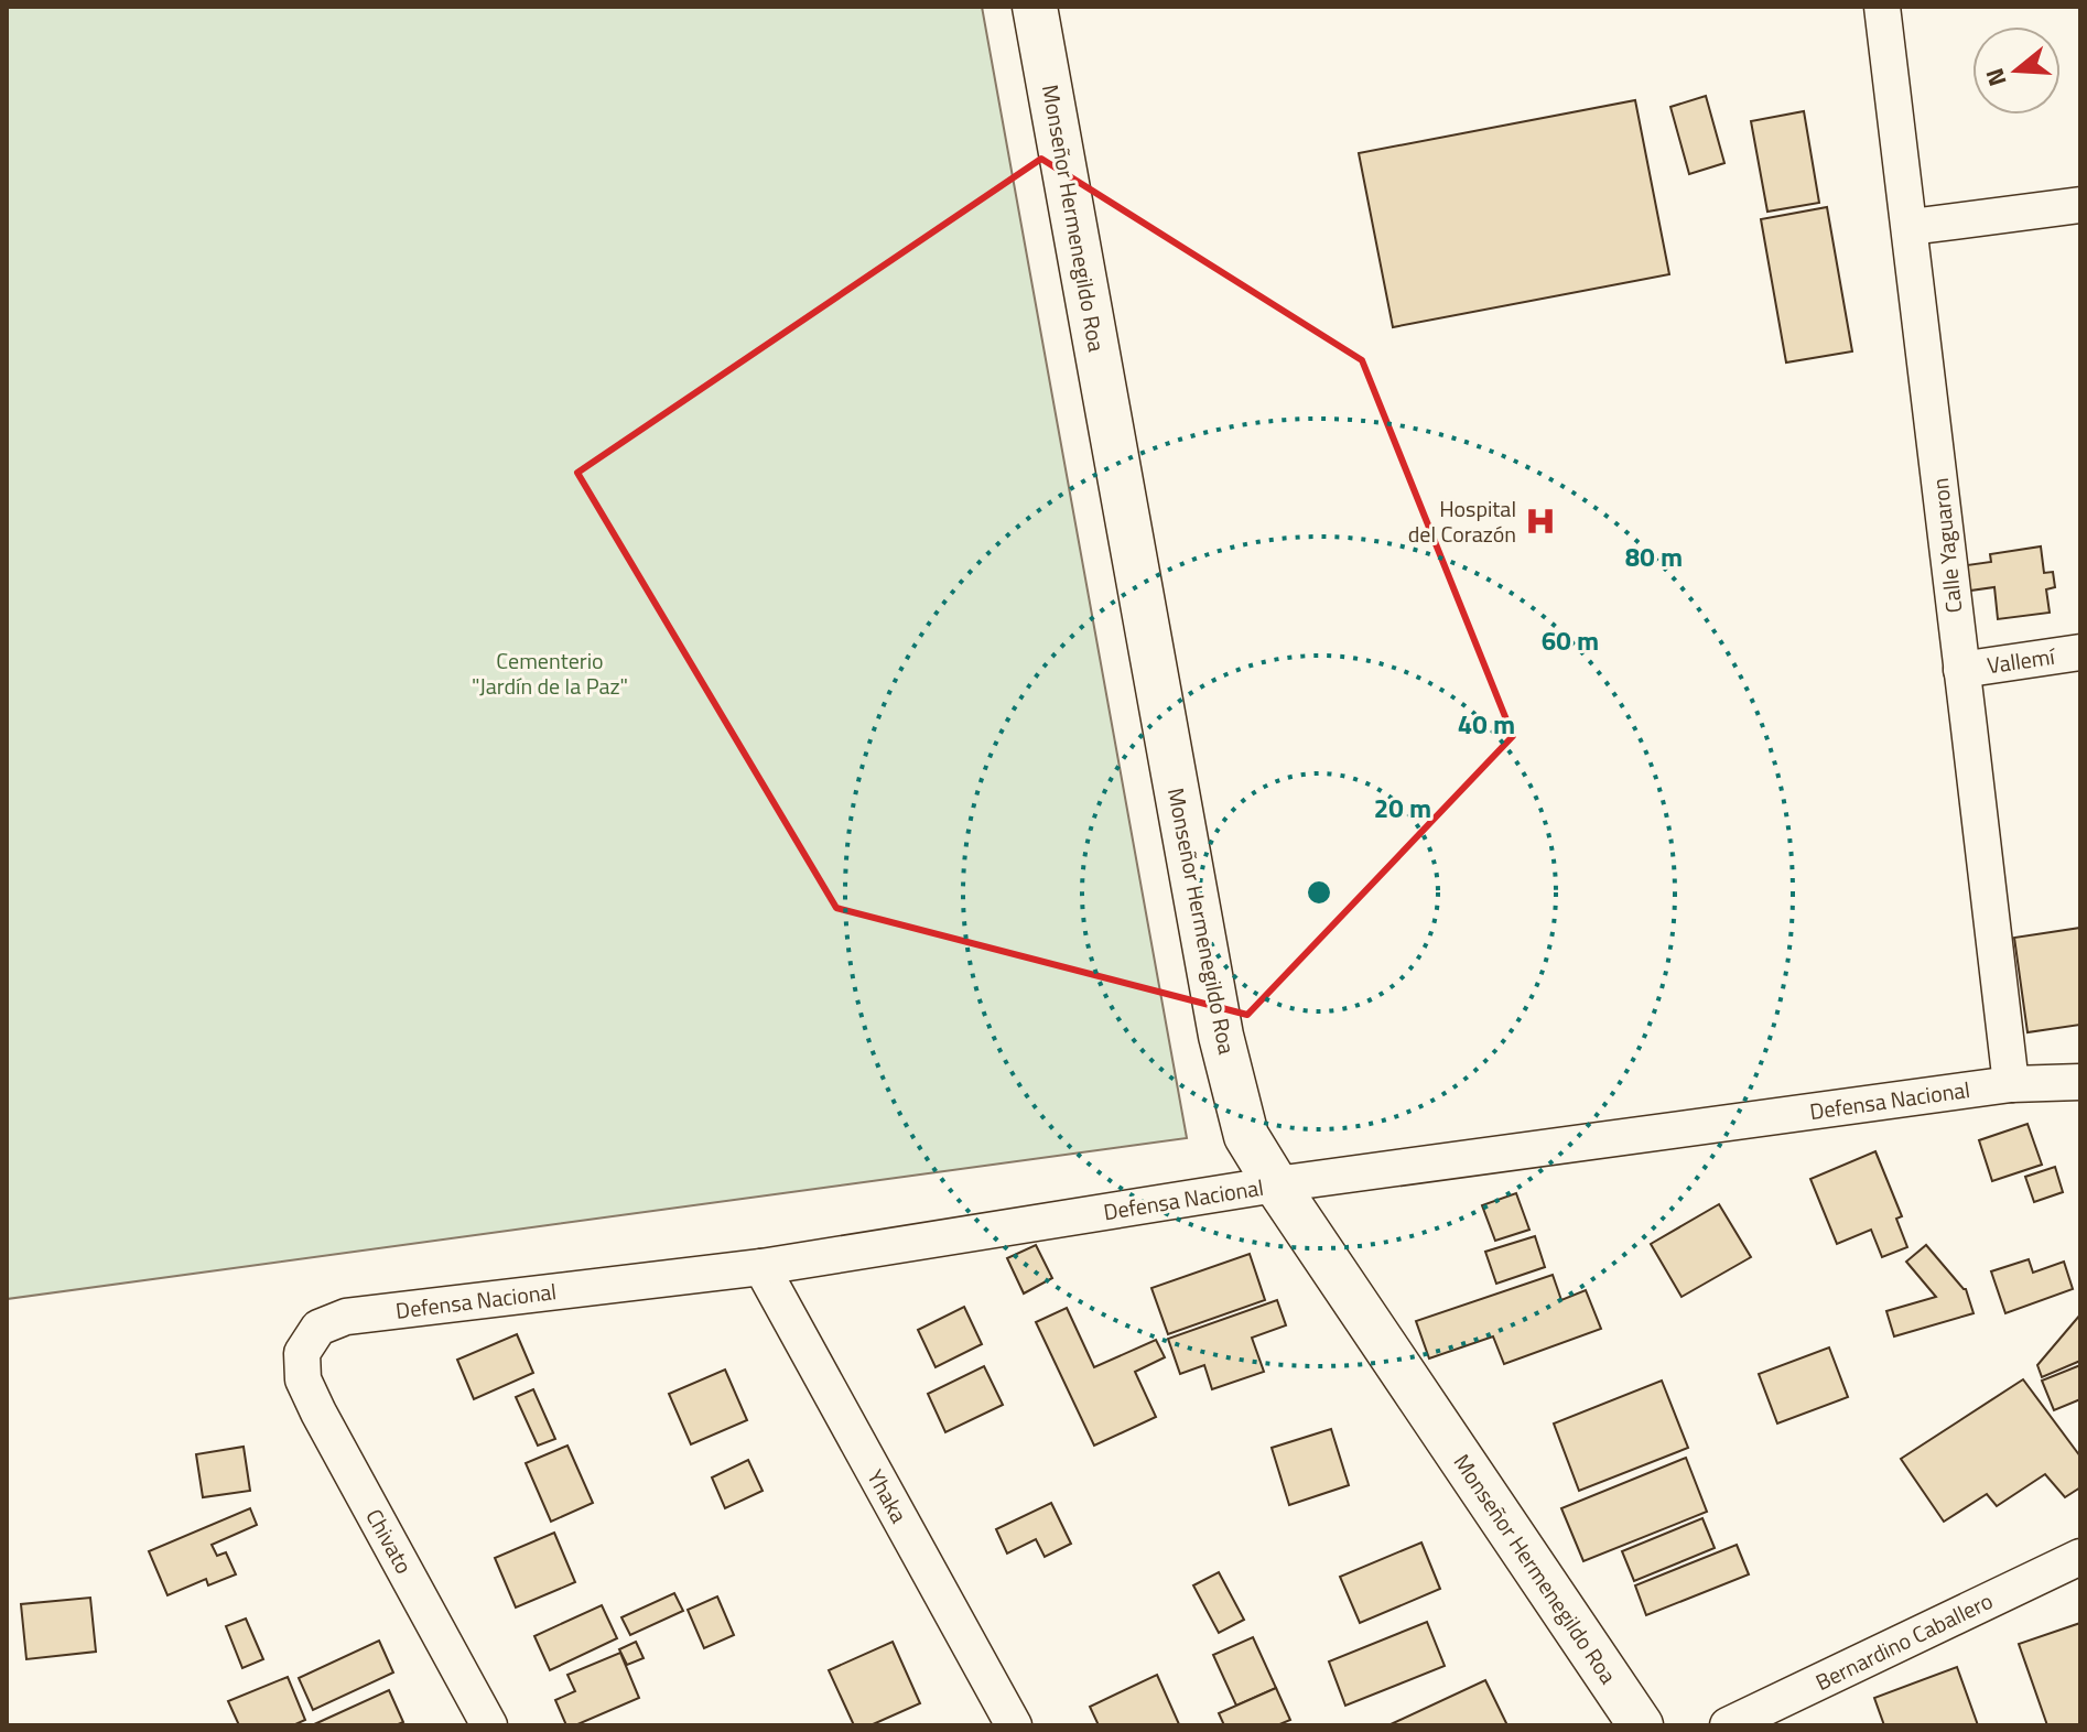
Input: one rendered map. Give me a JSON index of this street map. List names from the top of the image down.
{
  "streets": {
    "street": [
      "Monseñor Hermenegildo Roa",
      "Calle Yaguaron",
      "Vallemí",
      "Defensa Nacional",
      "Yhaka",
      "Chivato",
      "Bernardino Caballero"
    ]
  },
  "crossings": [
    ["Monseñor Hermenegildo Roa", "Defensa Nacional"],
    ["Calle Yaguaron", "Vallemí"],
    ["Calle Yaguaron", "Defensa Nacional"],
    ["Defensa Nacional", "Yhaka"],
    ["Defensa Nacional", "Chivato"]
  ],
  "parks": ["Cementerio \"Jardín de la Paz\""],
  "places": {
    "hospital": ["Hospital del Corazón"]
  },
  "north": "left",
  "rings": [
    "80 m",
    "60 m",
    "40 m",
    "20 m"
  ]
}
